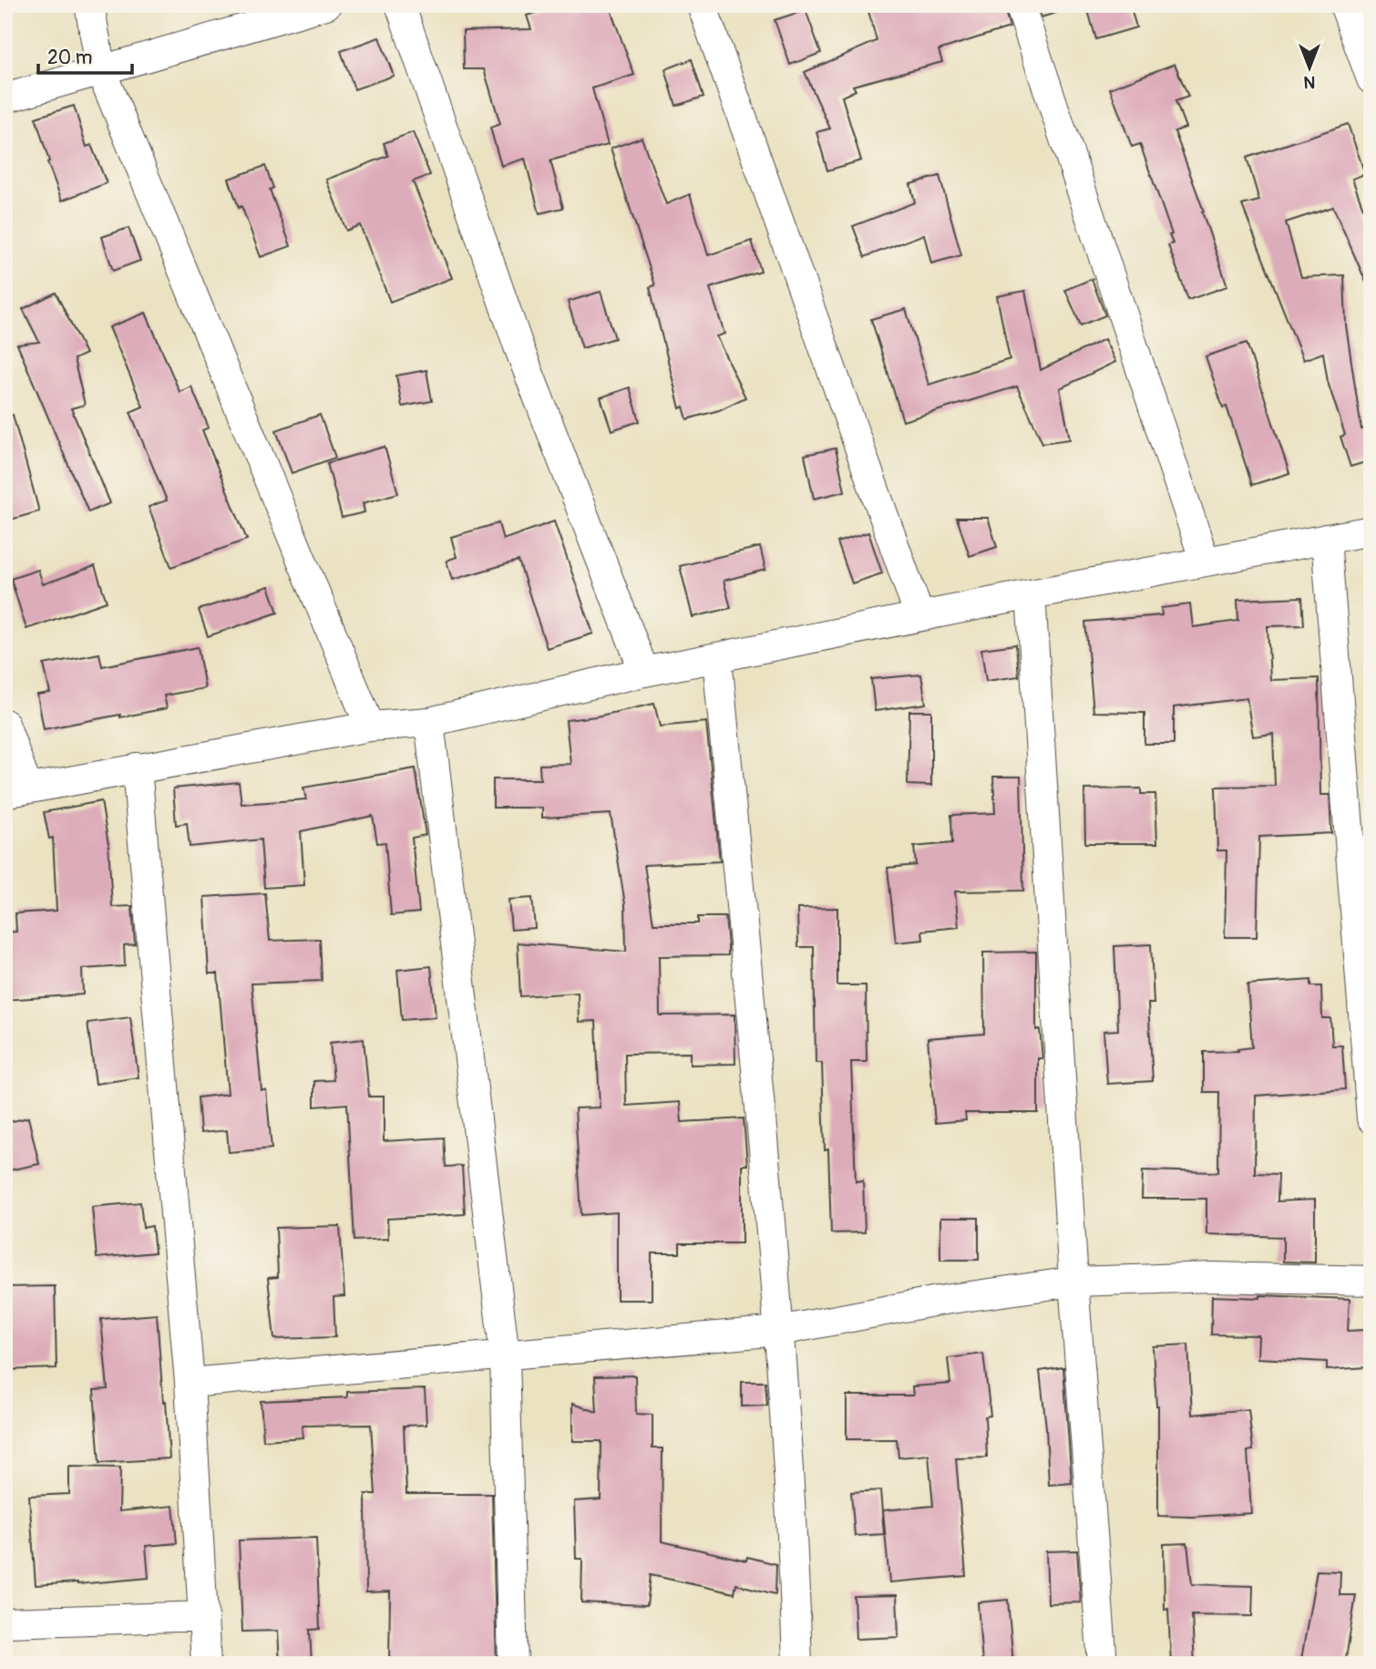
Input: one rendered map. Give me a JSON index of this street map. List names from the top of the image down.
{
  "scale_bar": "20 m",
  "north": "bottom"
}
